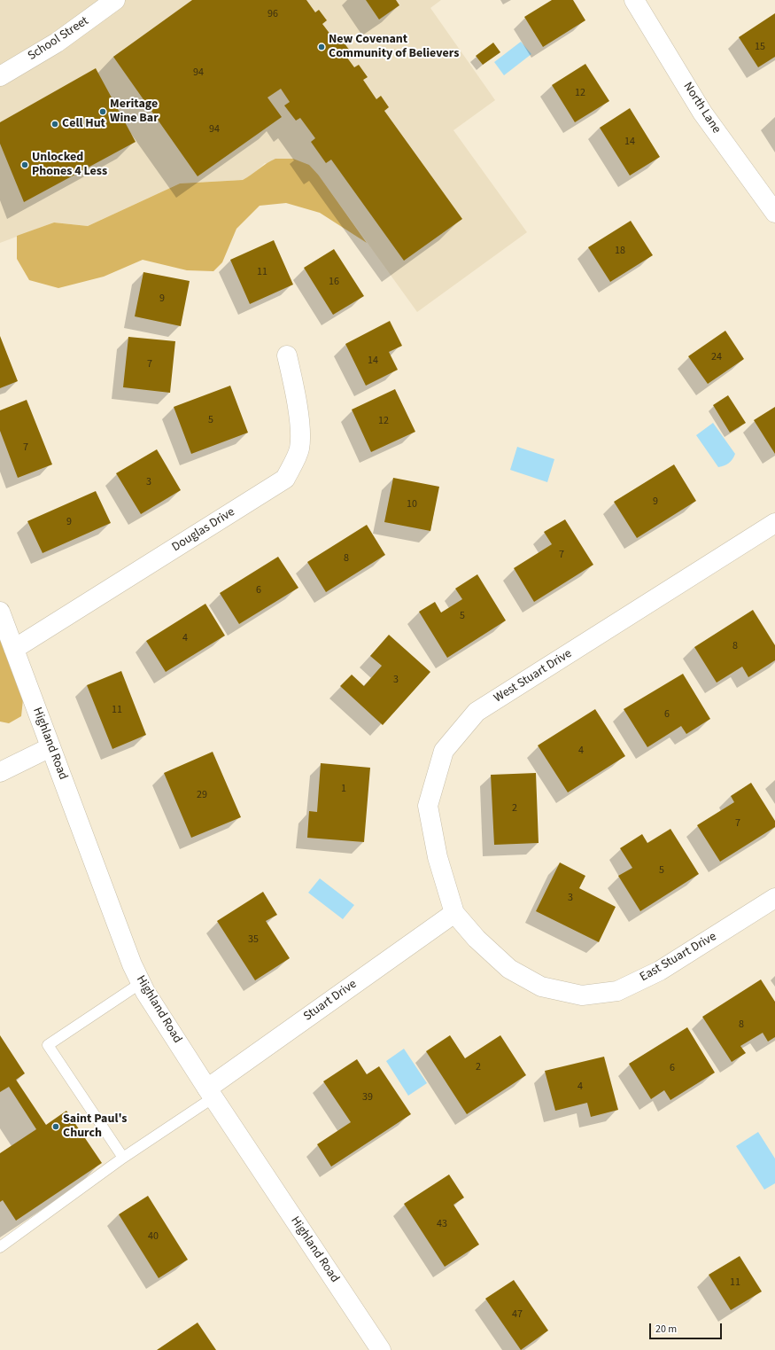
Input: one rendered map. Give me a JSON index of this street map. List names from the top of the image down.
{
  "streets": {
    "street": [
      "School Street",
      "North Lane",
      "Douglas Drive",
      "West Stuart Drive",
      "Highland Road",
      "East Stuart Drive",
      "Stuart Drive"
    ]
  },
  "crossings": [
    ["Douglas Drive", "Highland Road"],
    ["West Stuart Drive", "East Stuart Drive"],
    ["West Stuart Drive", "Stuart Drive"],
    ["Highland Road", "Stuart Drive"],
    ["East Stuart Drive", "Stuart Drive"]
  ],
  "places": [
    "New Covenant Community of Believers",
    "Meritage Wine Bar",
    "Cell Hut",
    "Unlocked Phones 4 Less",
    "Saint Paul's Church"
  ],
  "house_numbers": [
    "96",
    "15",
    "94",
    "12",
    "94",
    "14",
    "18",
    "11",
    "16",
    "9",
    "24",
    "14",
    "7",
    "5",
    "12",
    "7",
    "3",
    "9",
    "10",
    "9",
    "7",
    "8",
    "6",
    "5",
    "4",
    "8",
    "3",
    "11",
    "6",
    "4",
    "1",
    "29",
    "2",
    "7",
    "5",
    "3",
    "35",
    "8",
    "2",
    "6",
    "4",
    "39",
    "43",
    "40",
    "11",
    "47"
  ],
  "scale_bar": "20 m"
}
